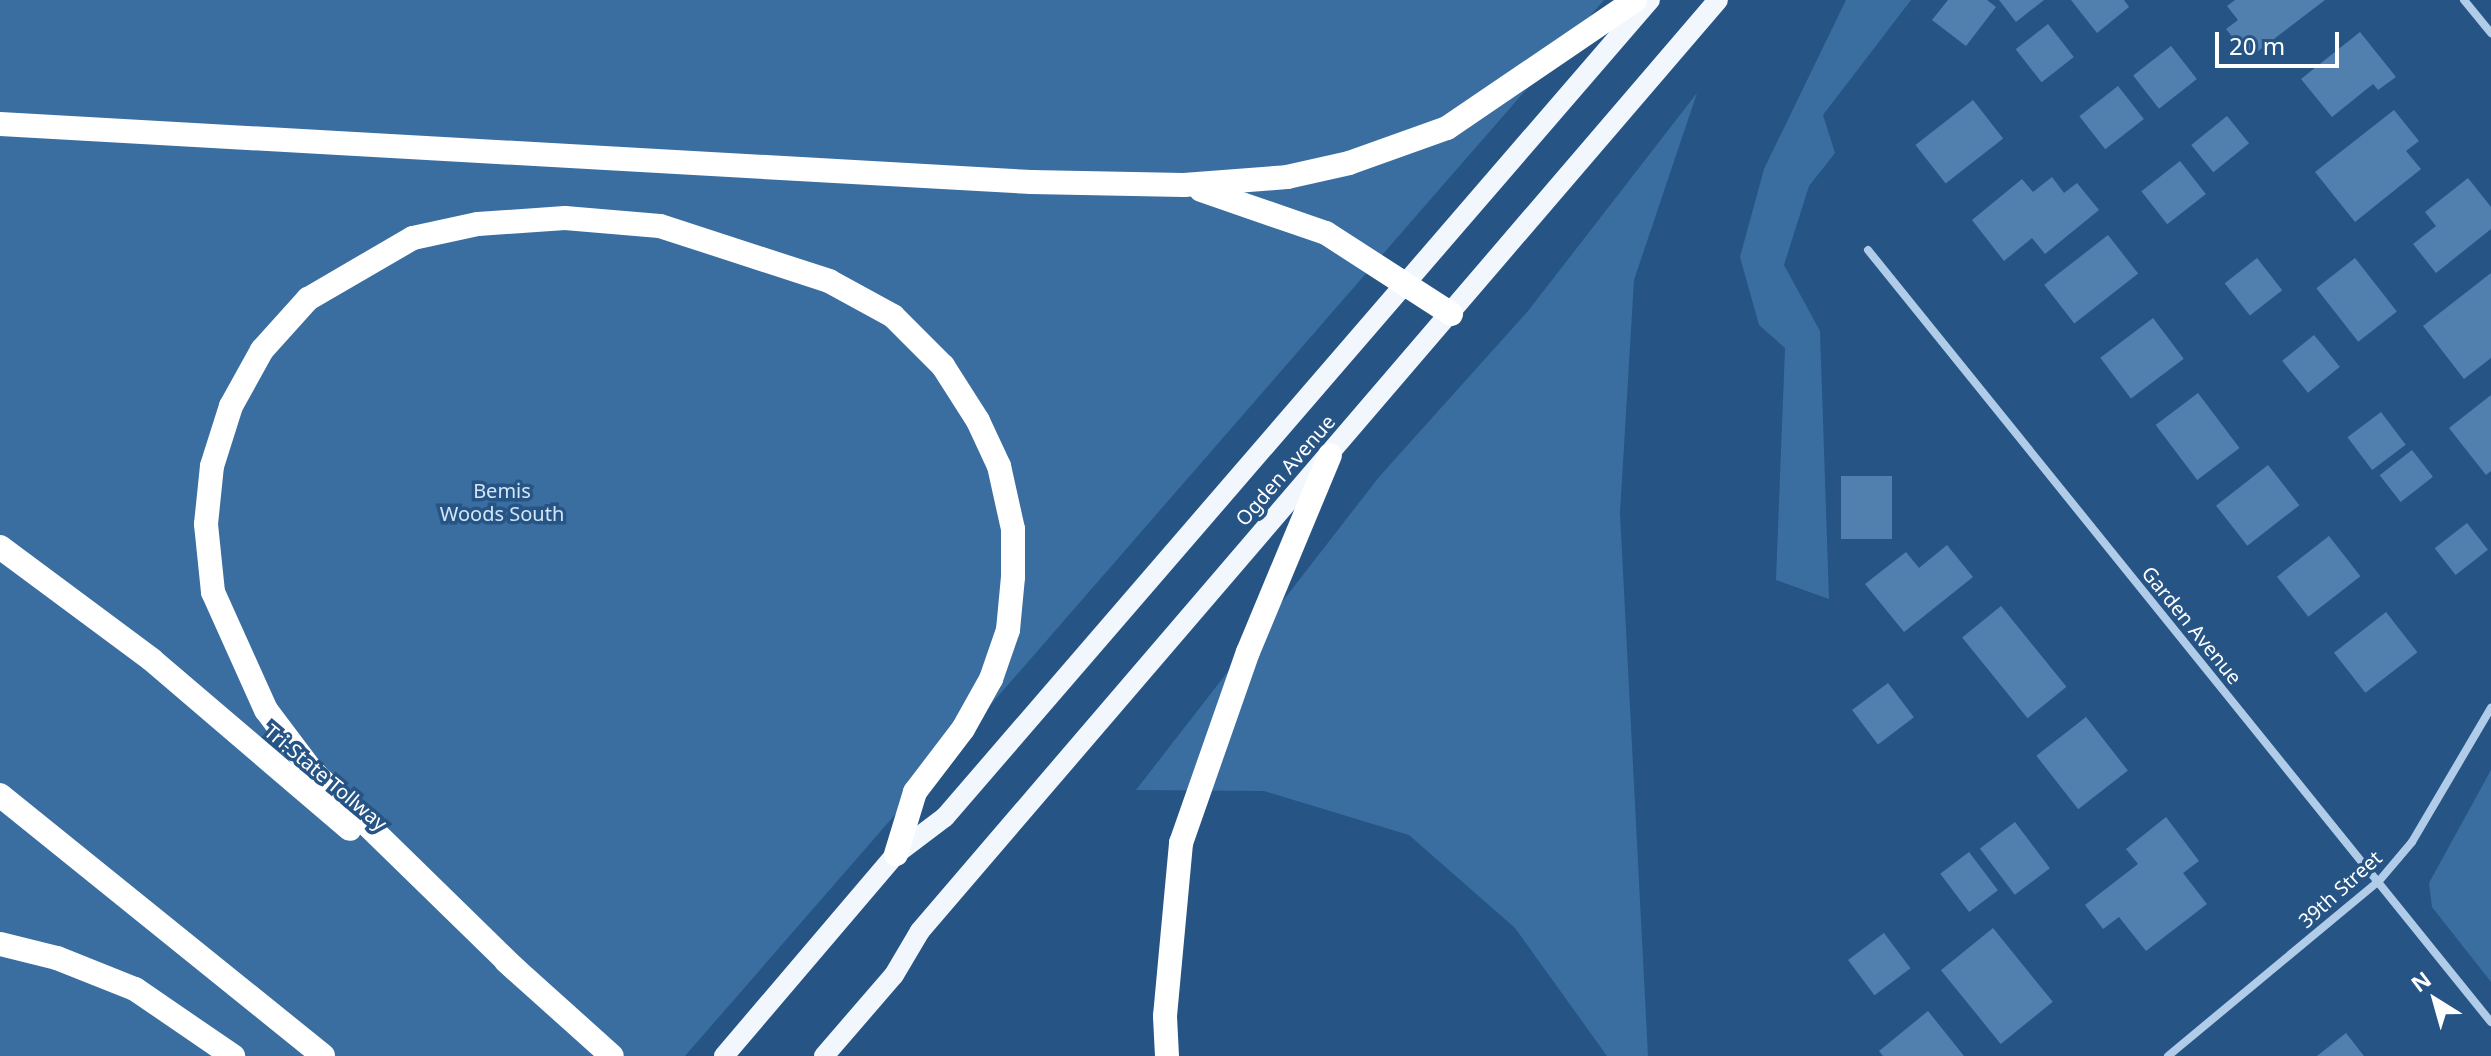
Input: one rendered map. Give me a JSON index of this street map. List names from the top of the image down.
{
  "streets": {
    "highway": ["Tri-State Tollway"],
    "main road": ["Ogden Avenue"],
    "street": ["Garden Avenue", "39th Street"]
  },
  "crossings": [
    ["Garden Avenue", "39th Street"]
  ],
  "parks": ["Bemis Woods South"],
  "scale_bar": "20 m",
  "north": "top left"
}
